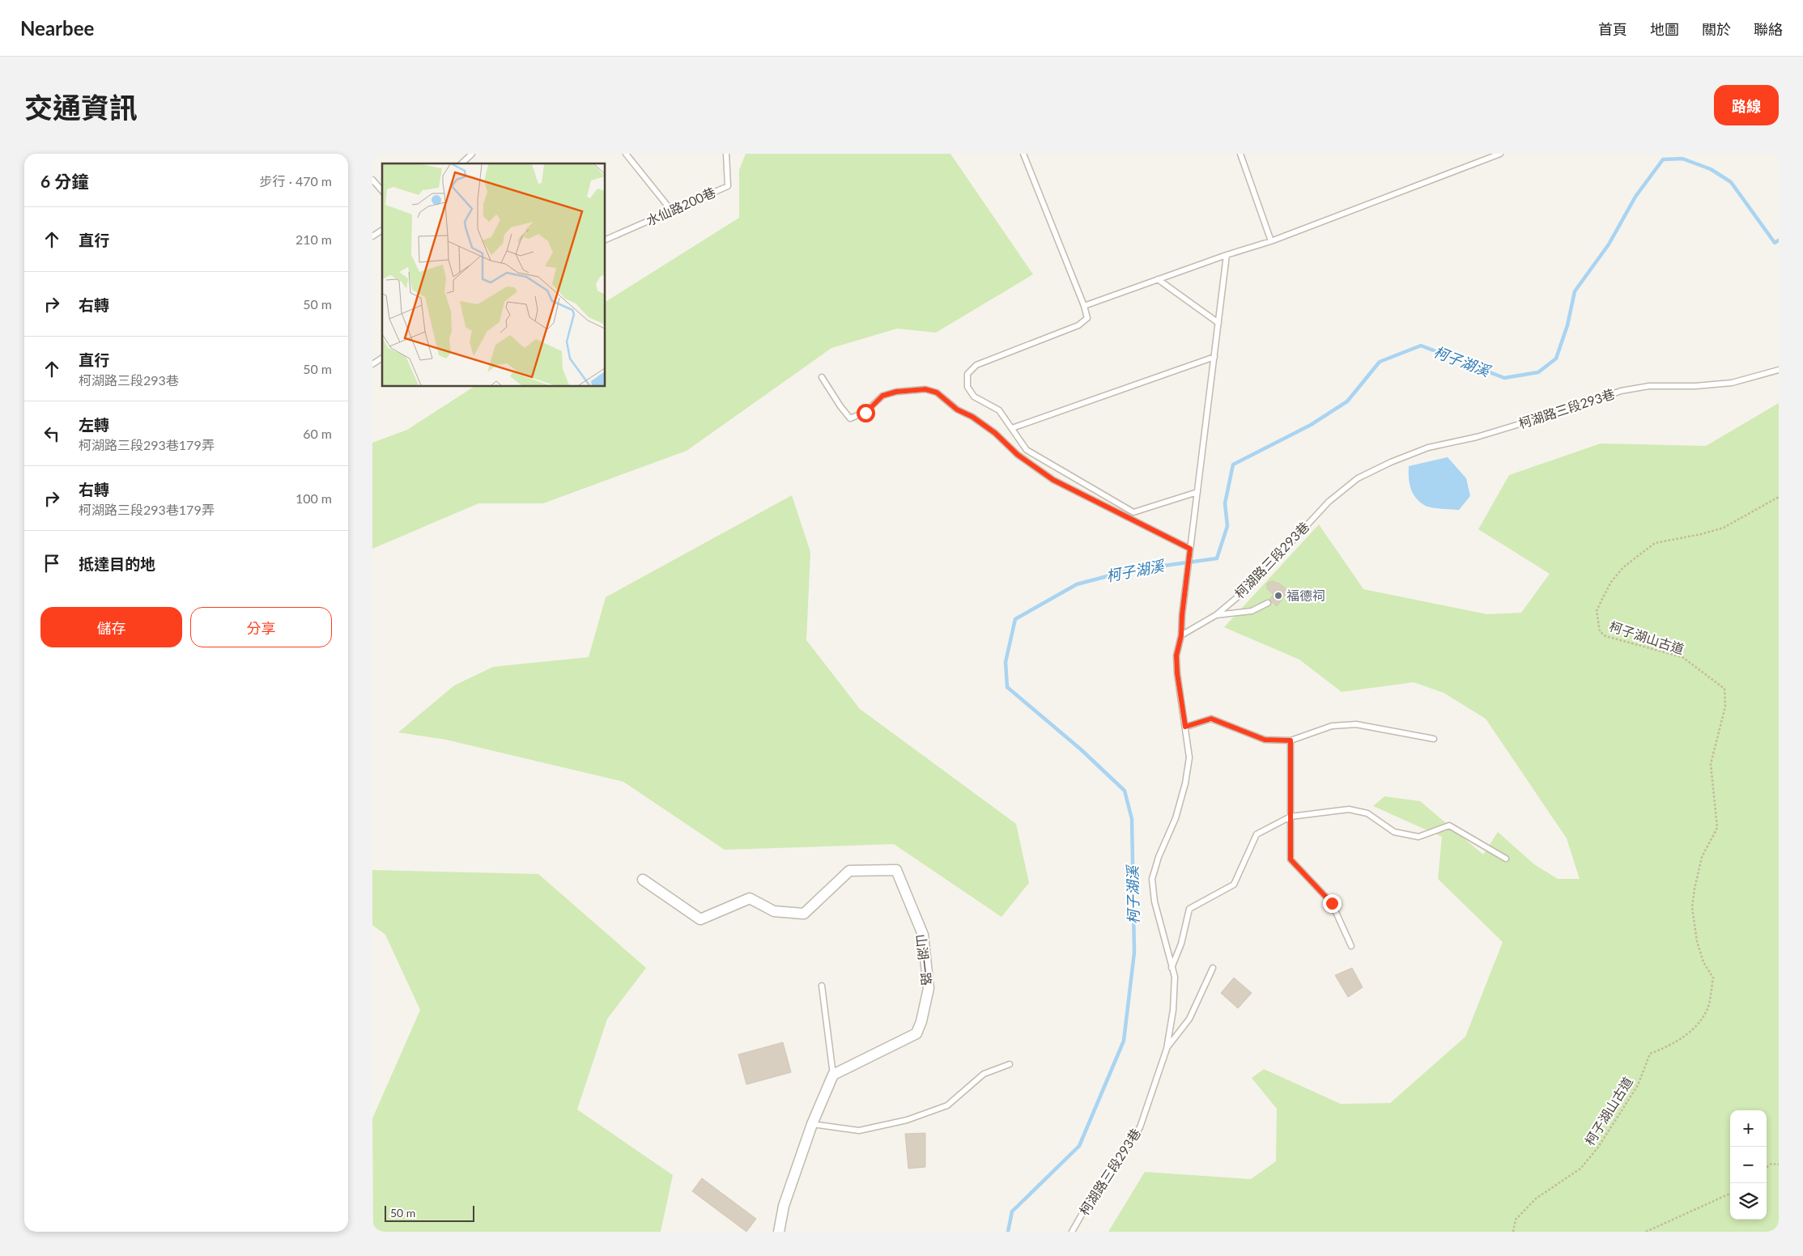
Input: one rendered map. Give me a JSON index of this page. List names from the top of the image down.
{
  "streets": {
    "street": ["山湖一路"],
    "lane": ["水仙路200巷", "柯湖路三段293巷"],
    "path": ["柯子湖山古道"]
  },
  "water": ["柯子湖溪"],
  "places": ["福德祠"],
  "scale_bar": "50 m",
  "page": {
    "header": "Nearbee",
    "nav": [
      "首頁",
      "地圖",
      "關於",
      "聯絡"
    ],
    "title": "交通資訊",
    "buttons": [
      "路線",
      ["儲存", "分享"]
    ],
    "heading": ["6 分鐘", "步行 · 470 m"],
    "list": [
      ["直行", "210 m"],
      ["右轉", "50 m"],
      ["直行", "柯湖路三段293巷", "50 m"],
      ["左轉", "柯湖路三段293巷179弄", "60 m"],
      ["右轉", "柯湖路三段293巷179弄", "100 m"],
      "抵達目的地"
    ],
    "map_buttons": ["+", "−"],
    "scale": "50 m"
  }
}
